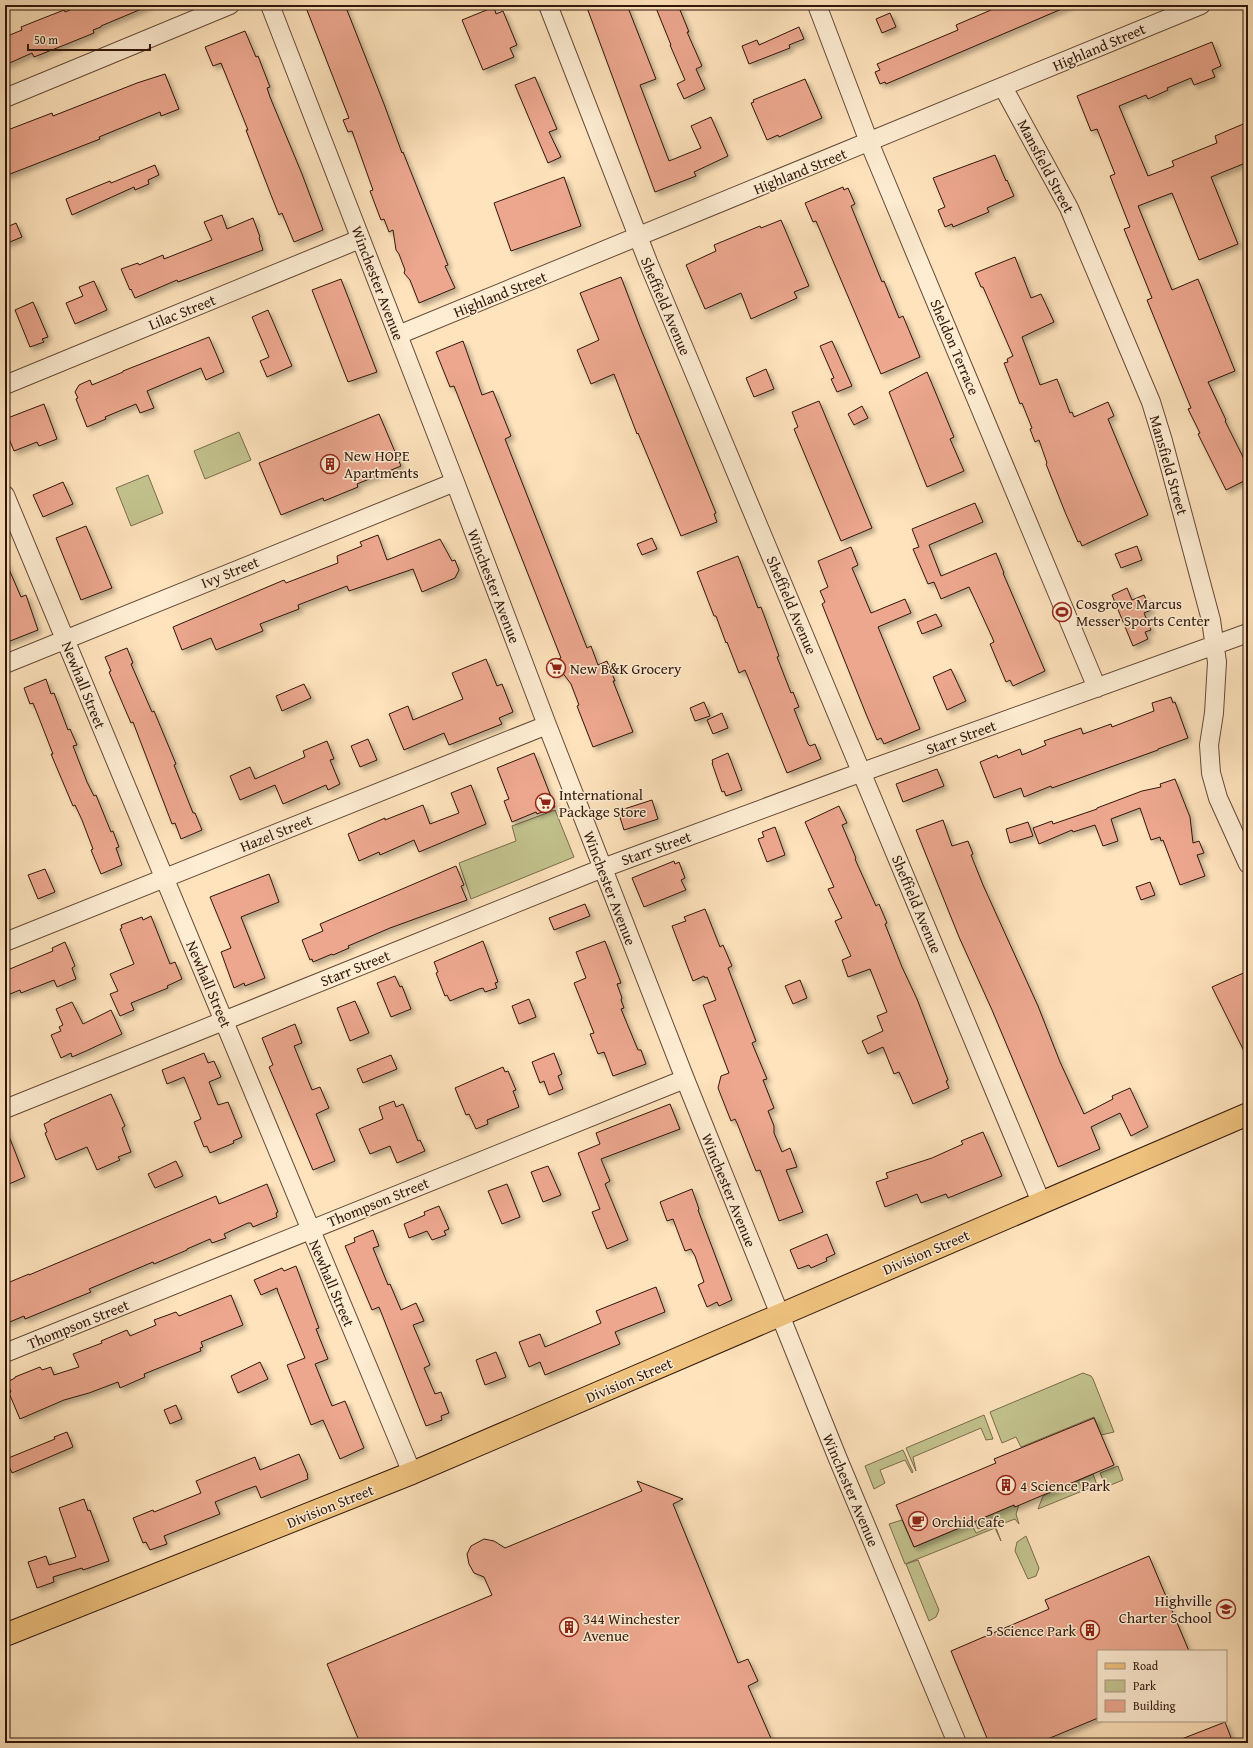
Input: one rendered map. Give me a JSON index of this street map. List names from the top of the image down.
{
  "streets": {
    "main road": ["Division Street"],
    "street": [
      "Highland Street",
      "Mansfield Street",
      "Winchester Avenue",
      "Sheffield Avenue",
      "Lilac Street",
      "Sheldon Terrace",
      "Ivy Street",
      "Newhall Street",
      "Starr Street",
      "Hazel Street",
      "Thompson Street"
    ]
  },
  "crossings": [
    ["Highland Street", "Mansfield Street"],
    ["Highland Street", "Winchester Avenue"],
    ["Highland Street", "Sheffield Avenue"],
    ["Highland Street", "Sheldon Terrace"],
    ["Mansfield Street", "Starr Street"],
    ["Winchester Avenue", "Lilac Street"],
    ["Winchester Avenue", "Ivy Street"],
    ["Winchester Avenue", "Starr Street"],
    ["Winchester Avenue", "Hazel Street"],
    ["Winchester Avenue", "Thompson Street"],
    ["Winchester Avenue", "Division Street"],
    ["Sheffield Avenue", "Starr Street"],
    ["Sheffield Avenue", "Division Street"],
    ["Sheldon Terrace", "Starr Street"],
    ["Ivy Street", "Newhall Street"],
    ["Newhall Street", "Starr Street"],
    ["Newhall Street", "Hazel Street"],
    ["Newhall Street", "Thompson Street"],
    ["Newhall Street", "Division Street"]
  ],
  "places": {
    "building": [
      "New HOPE Apartments",
      "4 Science Park",
      "344 Winchester Avenue",
      "5 Science Park"
    ],
    "sports": ["Cosgrove Marcus Messer Sports Center"],
    "supermarket": ["New B&K Grocery", "International Package Store"],
    "cafe": ["Orchid Cafe"],
    "school or university": ["Highville Charter School"]
  },
  "legend": ["Road", "Park", "Building"],
  "scale_bar": "50 m"
}
